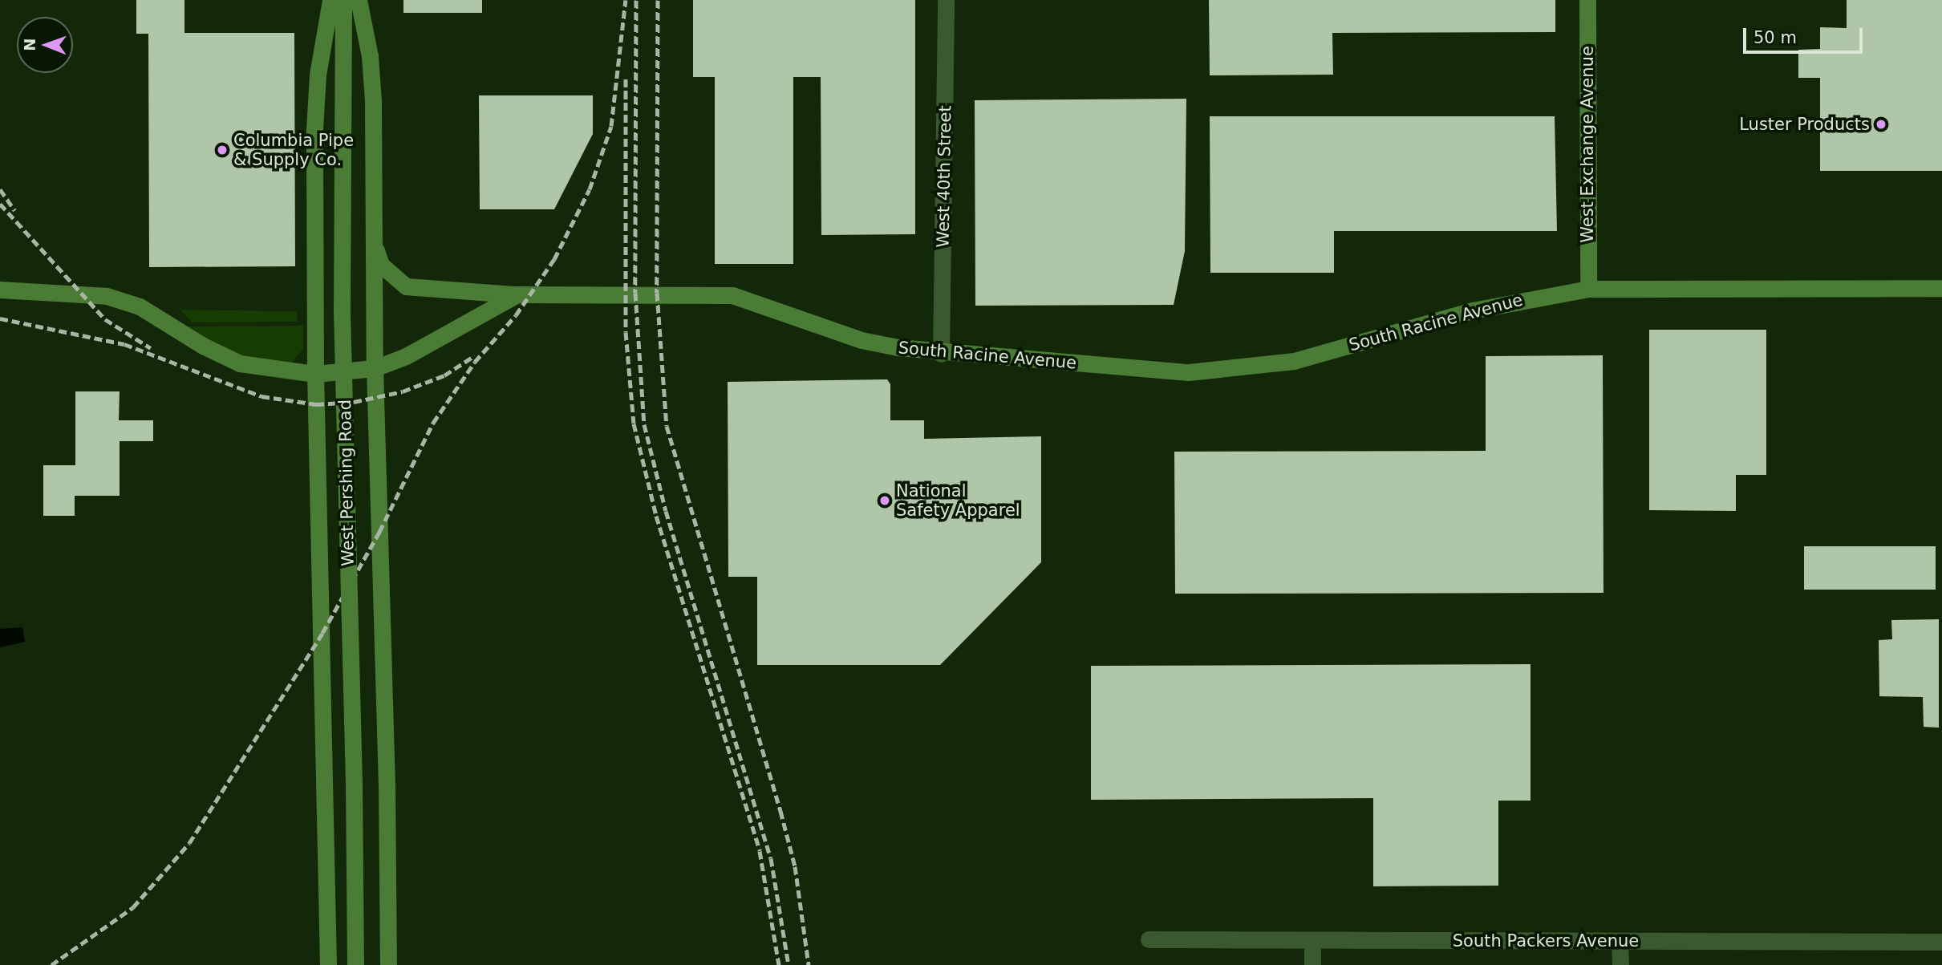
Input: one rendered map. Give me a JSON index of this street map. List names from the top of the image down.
{
  "streets": {
    "main road": ["West Exchange Avenue", "South Racine Avenue", "West Pershing Road"],
    "street": ["West 40th Street", "South Packers Avenue"]
  },
  "crossings": [
    ["West Exchange Avenue", "South Racine Avenue"],
    ["West 40th Street", "South Racine Avenue"]
  ],
  "places": ["Luster Products", "Columbia Pipe & Supply Co.", "National Safety Apparel"],
  "scale_bar": "50 m",
  "north": "left"
}
